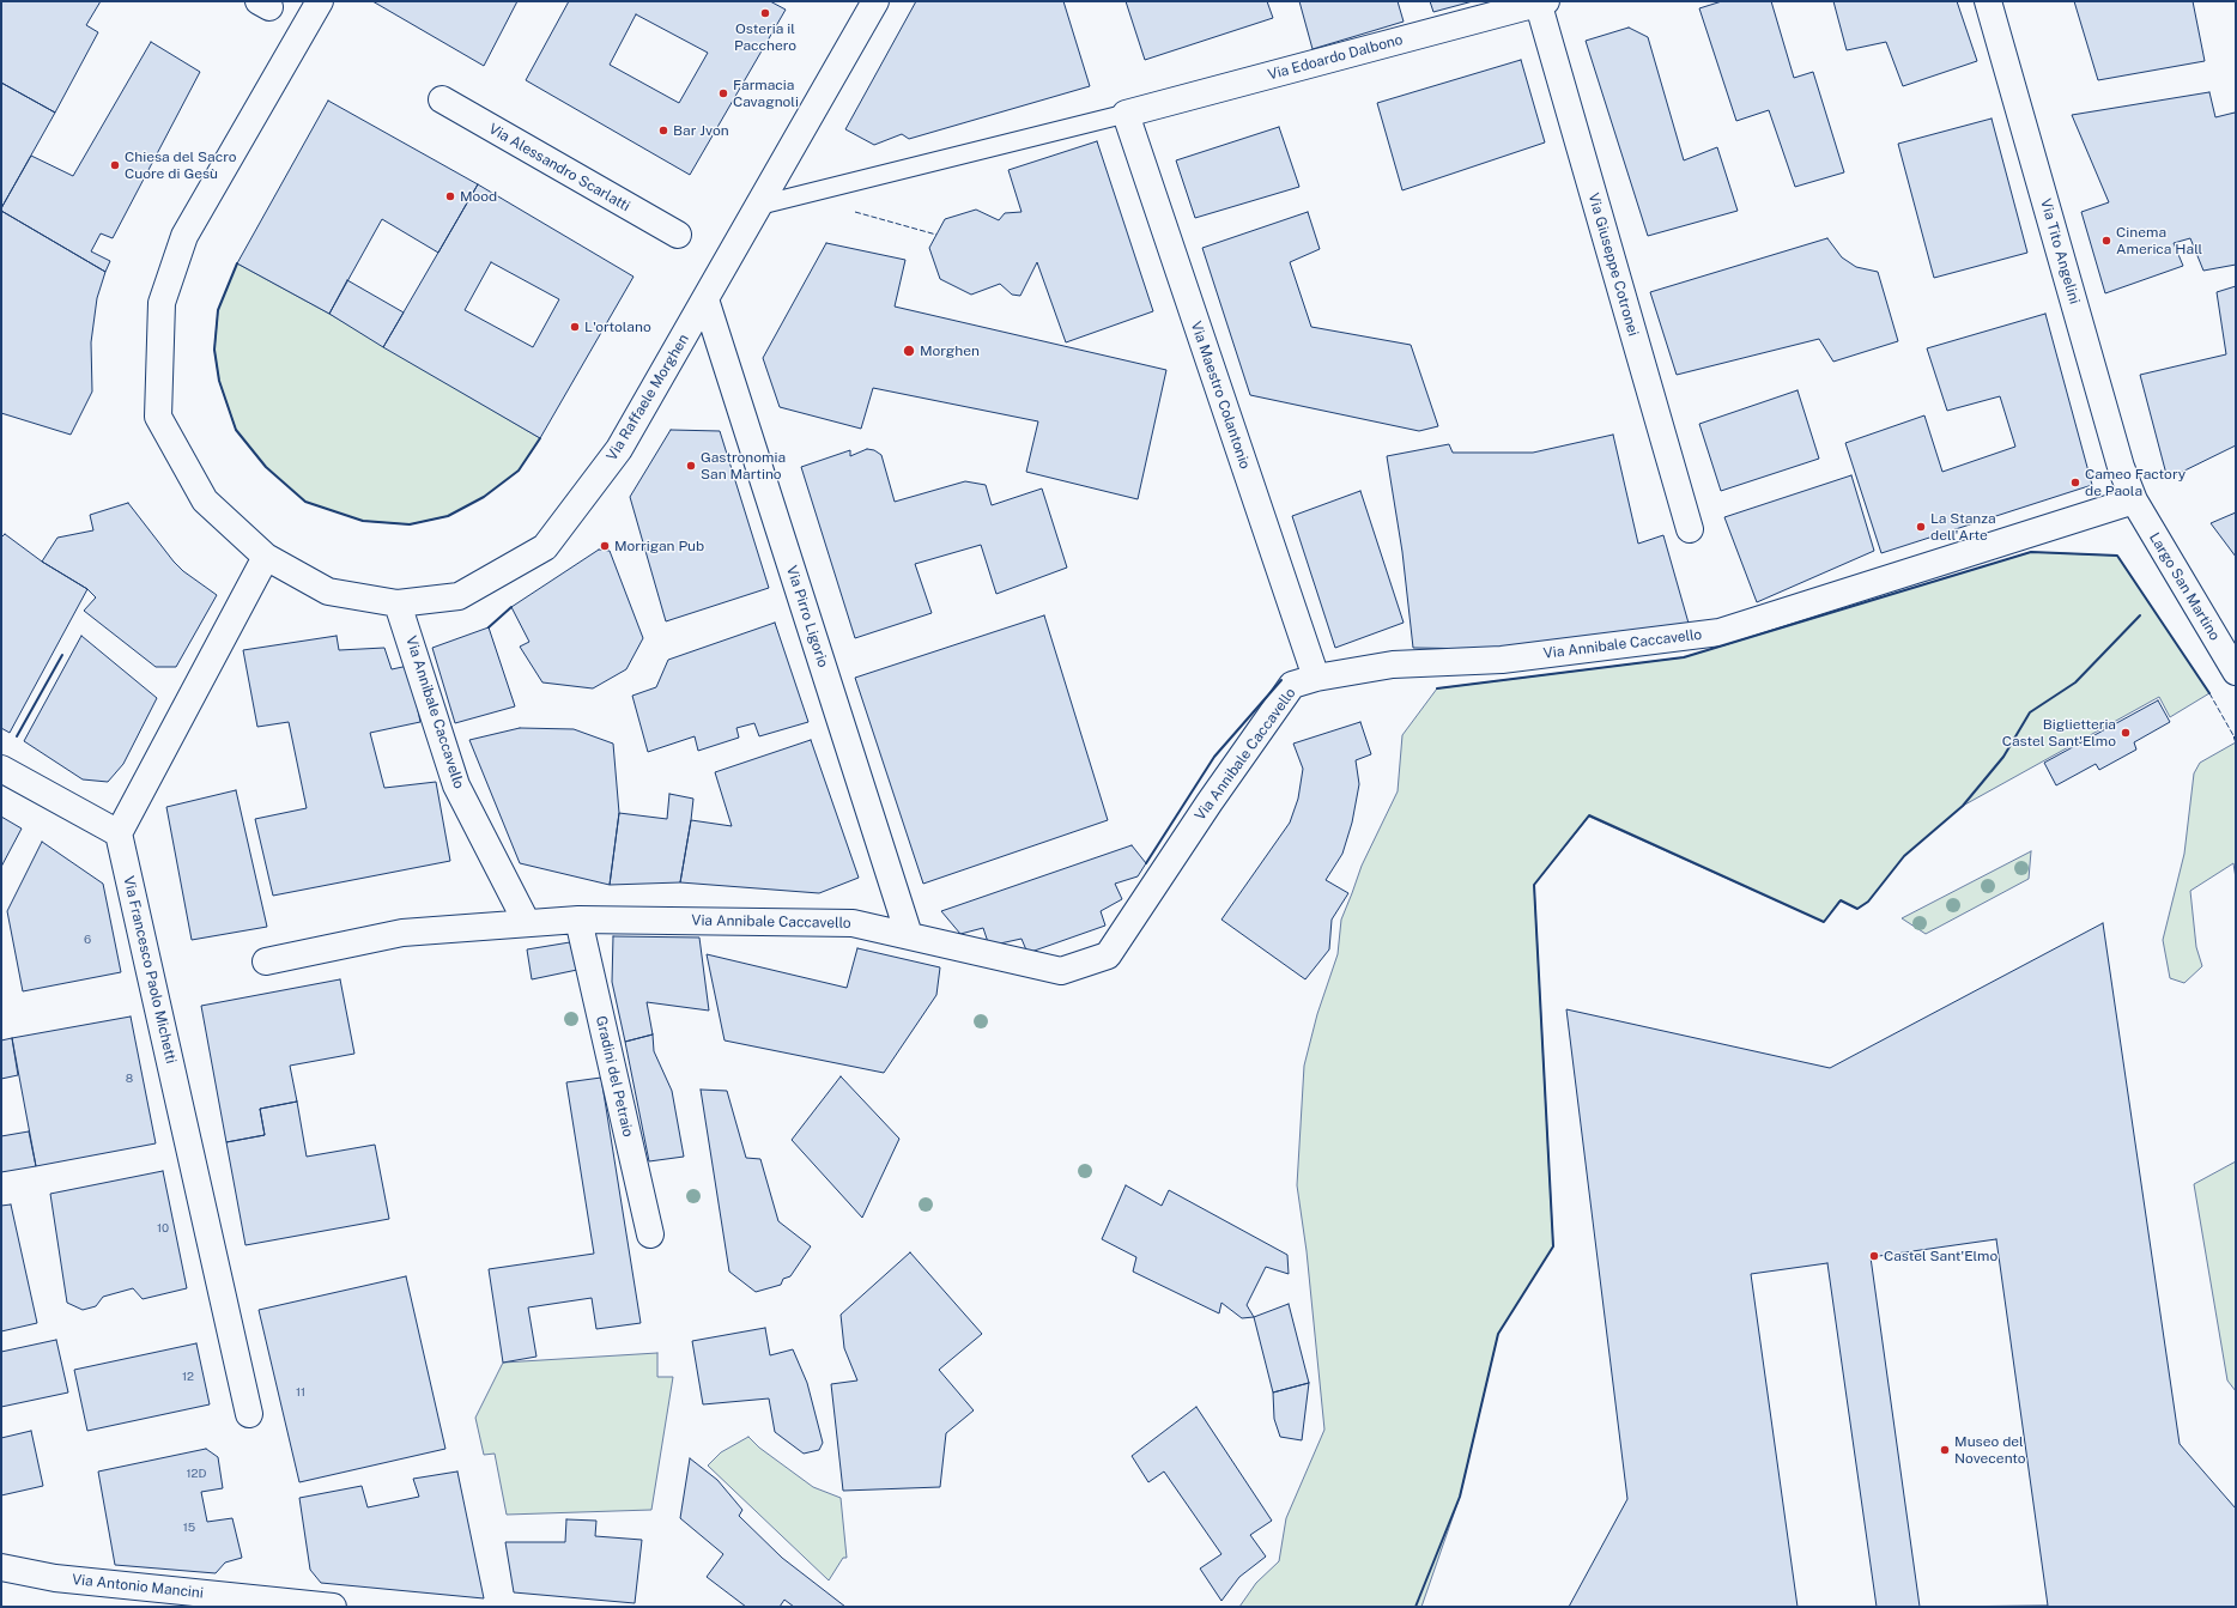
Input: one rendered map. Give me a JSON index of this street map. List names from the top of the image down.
{
  "streets": {
    "street": [
      "Via Edoardo Dalbono",
      "Via Alessandro Scarlatti",
      "Via Tito Angelini",
      "Via Giuseppe Cotronei",
      "Via Maestro Colantonio",
      "Via Raffaele Morghen",
      "Largo San Martino",
      "Via Pirro Ligorio",
      "Via Annibale Caccavello",
      "Via Francesco Paolo Michetti",
      "Gradini del Petraio",
      "Via Antonio Mancini"
    ]
  },
  "crossings": [
    ["Via Edoardo Dalbono", "Via Giuseppe Cotronei"],
    ["Via Edoardo Dalbono", "Via Maestro Colantonio"],
    ["Via Tito Angelini", "Largo San Martino"],
    ["Via Tito Angelini", "Via Annibale Caccavello"],
    ["Via Maestro Colantonio", "Via Annibale Caccavello"],
    ["Via Raffaele Morghen", "Via Pirro Ligorio"],
    ["Via Raffaele Morghen", "Via Annibale Caccavello"],
    ["Largo San Martino", "Via Annibale Caccavello"],
    ["Via Pirro Ligorio", "Via Annibale Caccavello"],
    ["Via Annibale Caccavello", "Gradini del Petraio"]
  ],
  "places": [
    "Osteria il Pacchero",
    "Farmacia Cavagnoli",
    "Bar Jvon",
    "Chiesa del Sacro Cuore di Gesù",
    "Mood",
    "Cinema America Hall",
    "L'ortolano",
    "Morghen",
    "Gastronomia San Martino",
    "Cameo Factory de Paola",
    "La Stanza dell'Arte",
    "Morrigan Pub",
    "Biglietteria Castel Sant'Elmo",
    "Castel Sant'Elmo",
    "Museo del Novecento"
  ],
  "house_numbers": [
    "6",
    "8",
    "10",
    "12",
    "11",
    "12D",
    "15"
  ]
}
